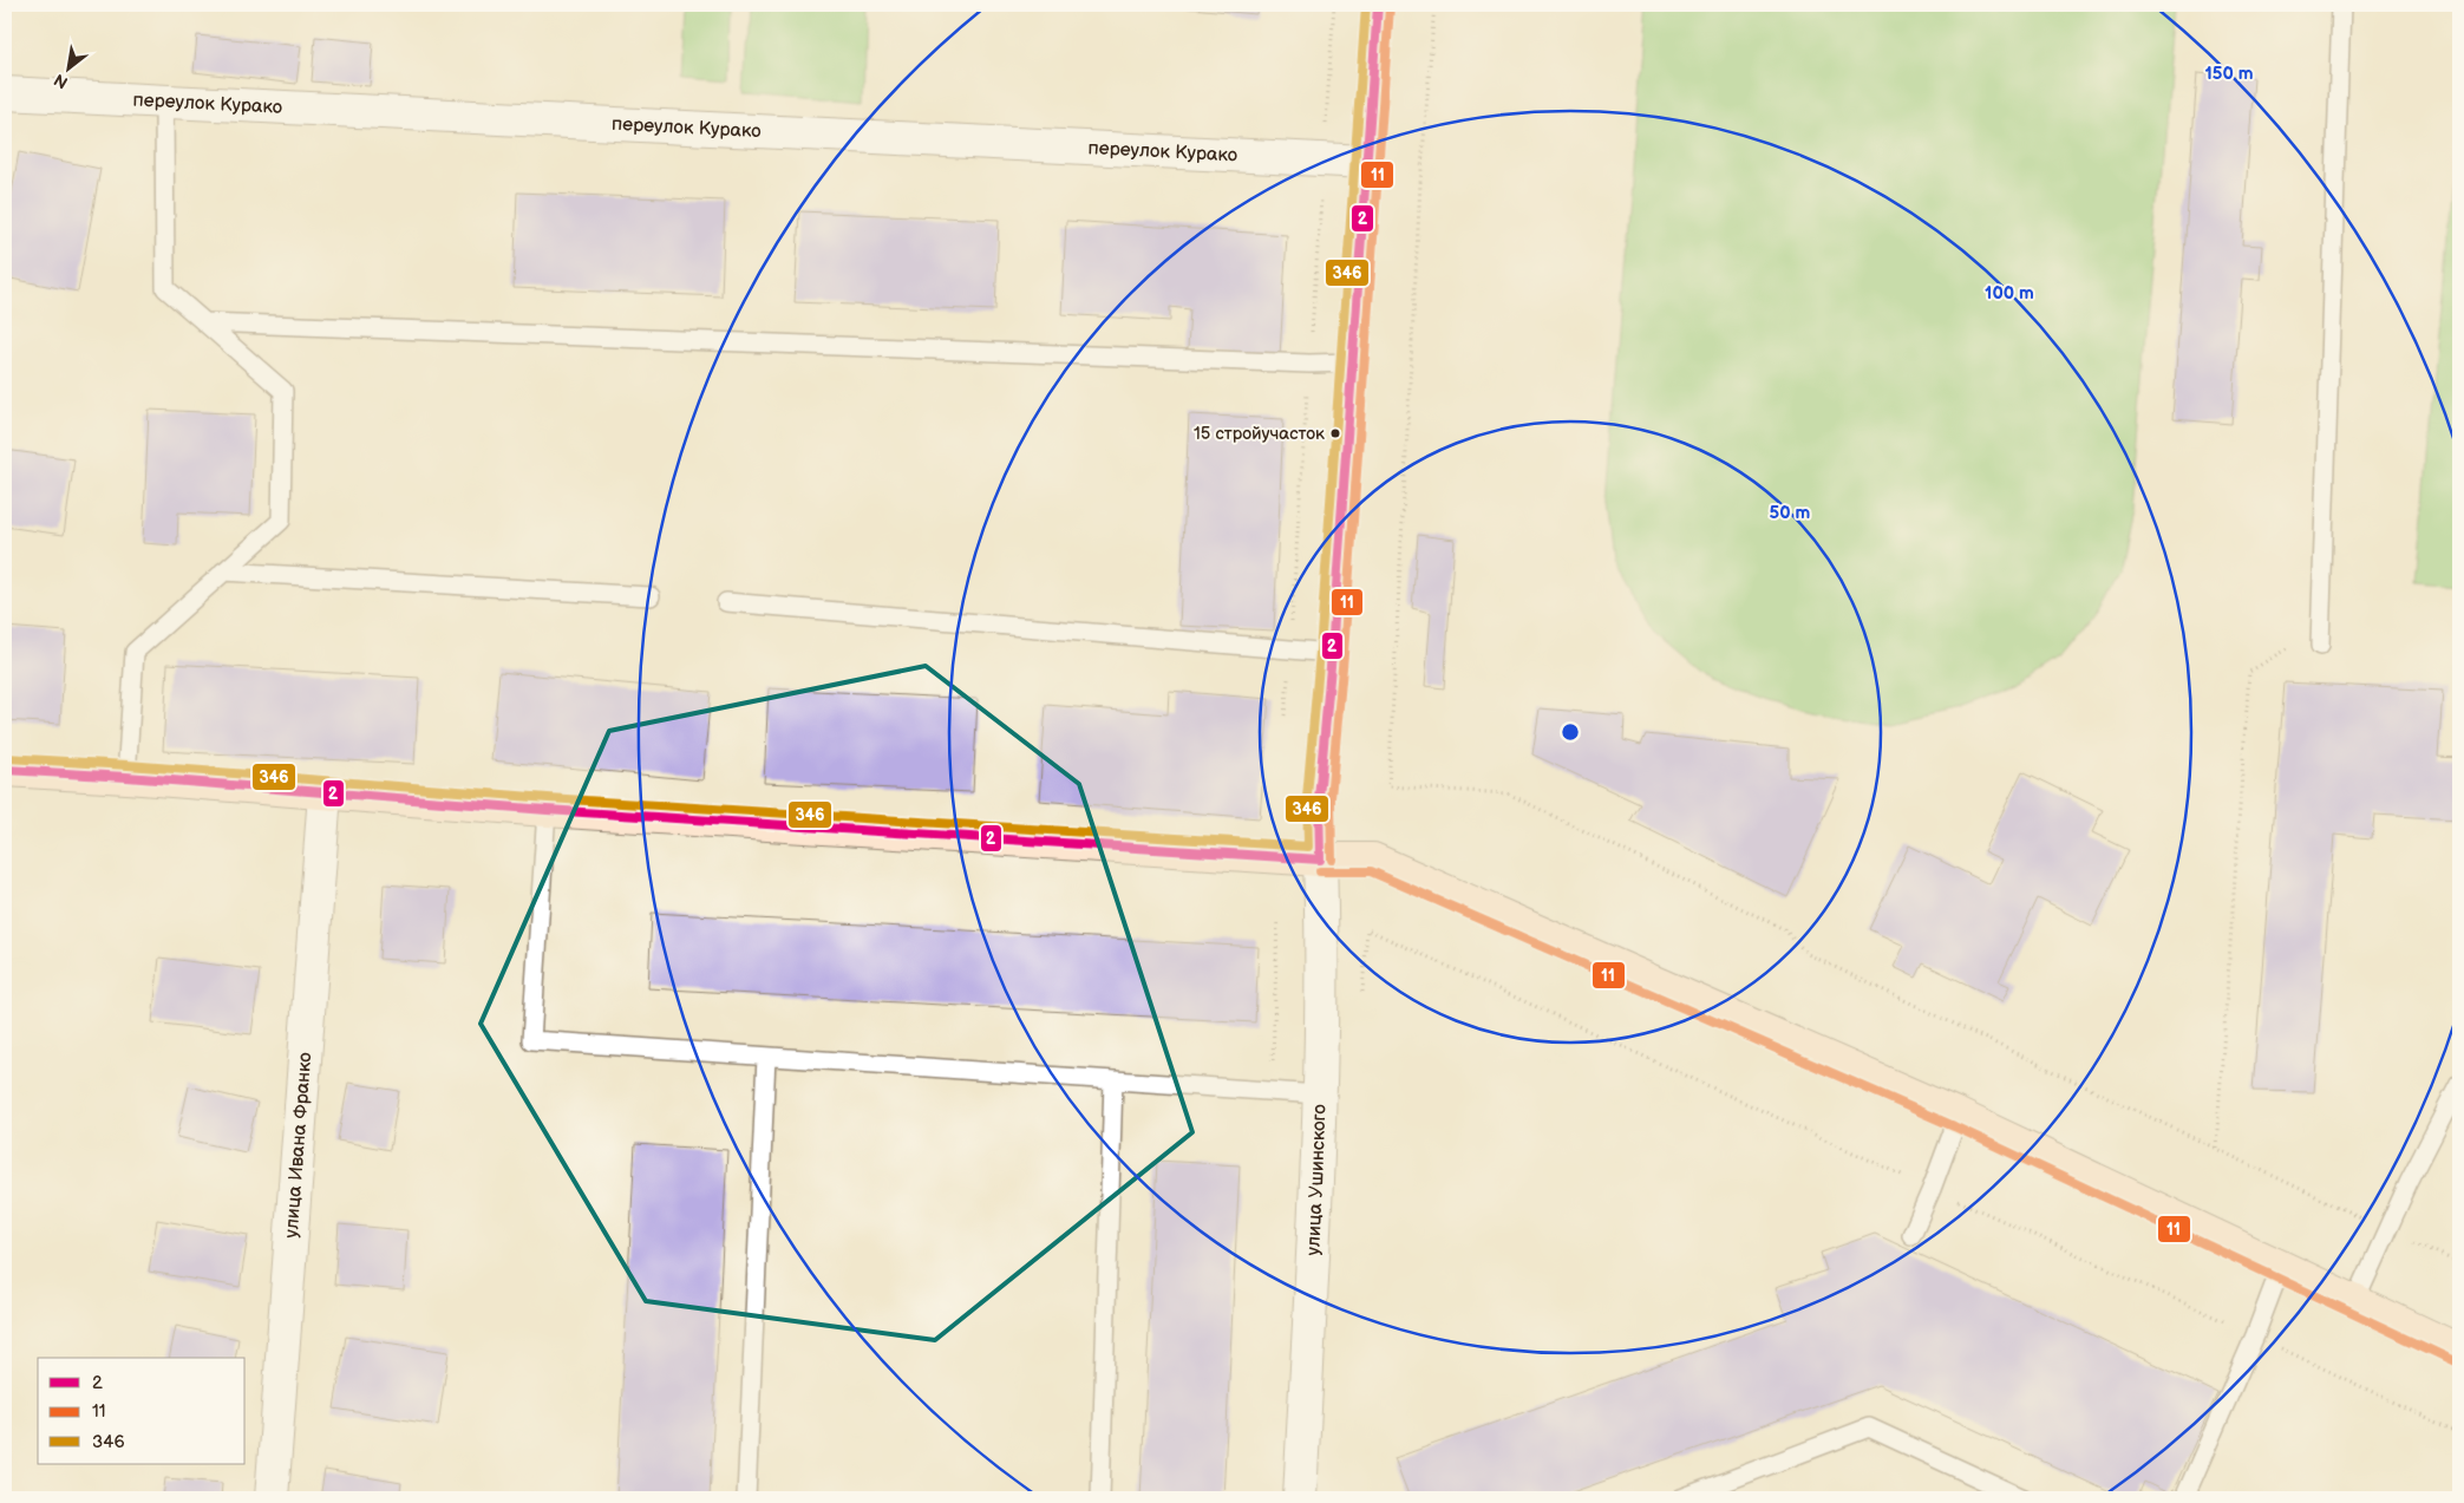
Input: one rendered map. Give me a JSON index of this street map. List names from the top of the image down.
{
  "streets": {
    "street": ["переулок Курако", "улица Ивана Франко", "улица Ушинского"]
  },
  "crossings": [
    ["переулок Курако", "улица Ушинского"]
  ],
  "places": ["15 стройучасток"],
  "lines": ["transit line 2", "transit line 346", "transit line 11"],
  "legend": ["2", "11", "346"],
  "north": "bottom left",
  "rings": ["150 m", "100 m", "50 m"]
}
